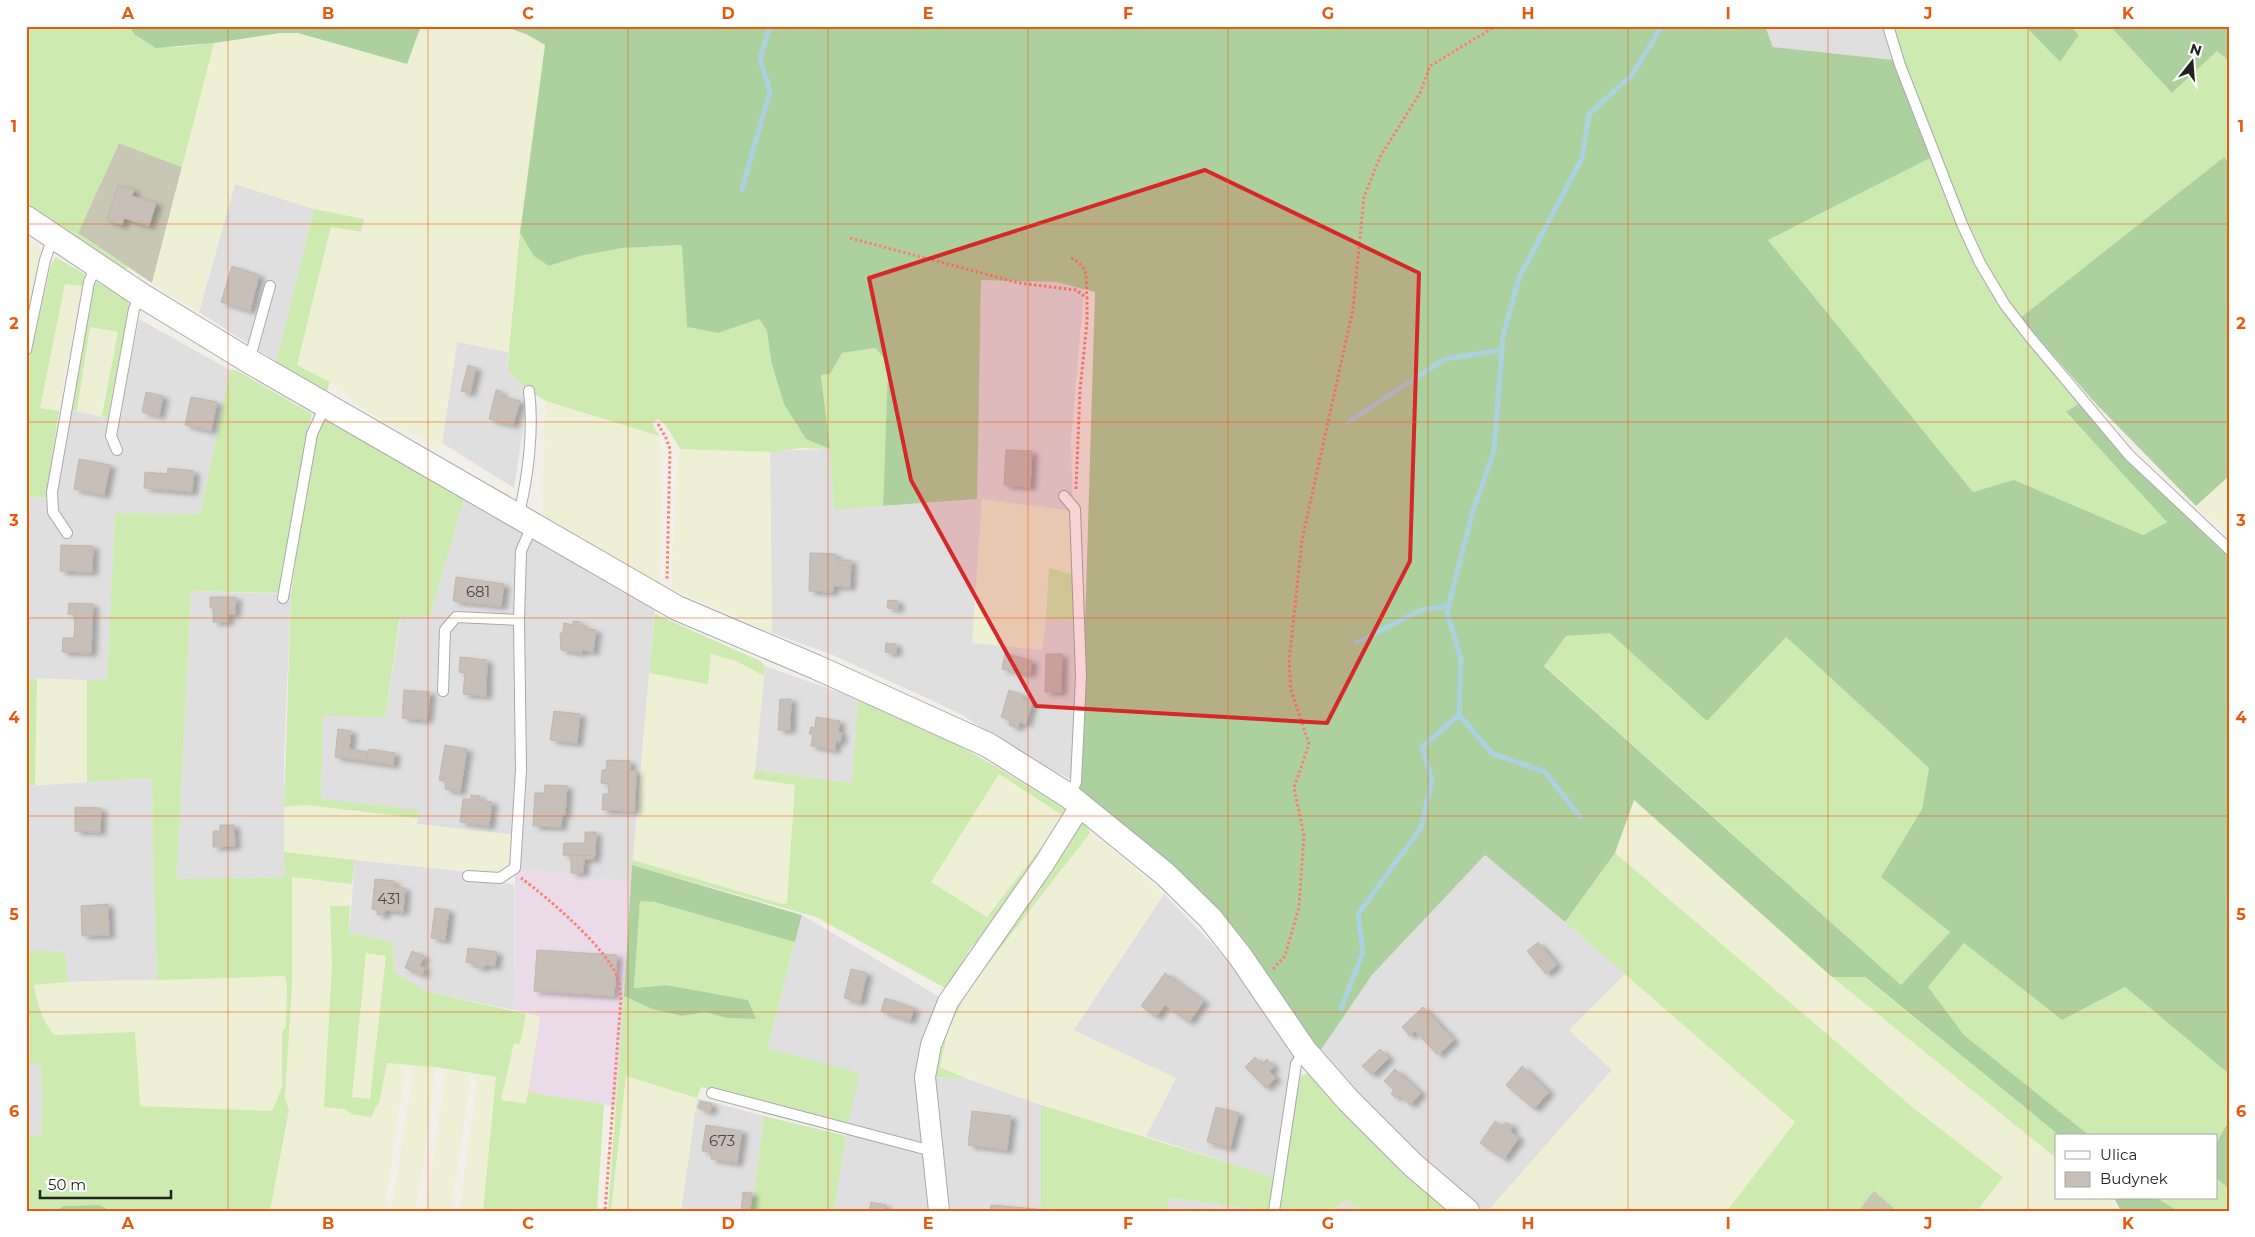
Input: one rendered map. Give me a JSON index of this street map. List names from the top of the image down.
{
  "house_numbers": ["681", "431", "673"],
  "legend": ["Ulica", "Budynek"],
  "scale_bar": "50 m",
  "north": "top",
  "grid": {
    "columns": [
      "A",
      "B",
      "C",
      "D",
      "E",
      "F",
      "G",
      "H",
      "I",
      "J",
      "K"
    ],
    "rows": [
      "1",
      "2",
      "3",
      "4",
      "5",
      "6"
    ]
  }
}
